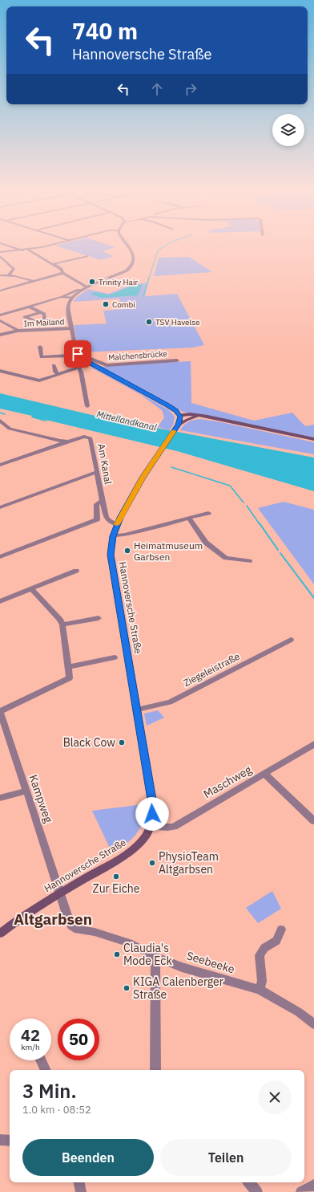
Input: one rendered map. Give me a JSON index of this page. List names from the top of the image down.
{
  "streets": {
    "main road": ["Hannoversche Straße"],
    "street": [
      "Im Mailand",
      "Malchensbrücke",
      "Am Kanal",
      "Ziegeleistraße",
      "Maschweg",
      "Kampweg",
      "Seebeeke"
    ]
  },
  "crossings": [
    ["Am Kanal", "Hannoversche Straße"],
    ["Hannoversche Straße", "Ziegeleistraße"],
    ["Hannoversche Straße", "Maschweg"],
    ["Hannoversche Straße", "Kampweg"],
    ["Kampweg", "Seebeeke"]
  ],
  "districts": ["Altgarbsen"],
  "water": ["Mittellandkanal"],
  "places": [
    "Trinity Hair",
    "Combi",
    "TSV Havelse",
    "Heimatmuseum Garbsen",
    "Black Cow",
    "PhysioTeam Altgarbsen",
    "Zur Eiche",
    "Claudia's Mode Eck",
    "KIGA Calenberger Straße"
  ],
  "page": {
    "turn": ["740 m", "Hannoversche Straße"],
    "speed": "42 km/h",
    "limit": "50",
    "heading": ["3 Min.", "1.0 km · 08:52"],
    "buttons": ["Beenden", "Teilen"]
  }
}
